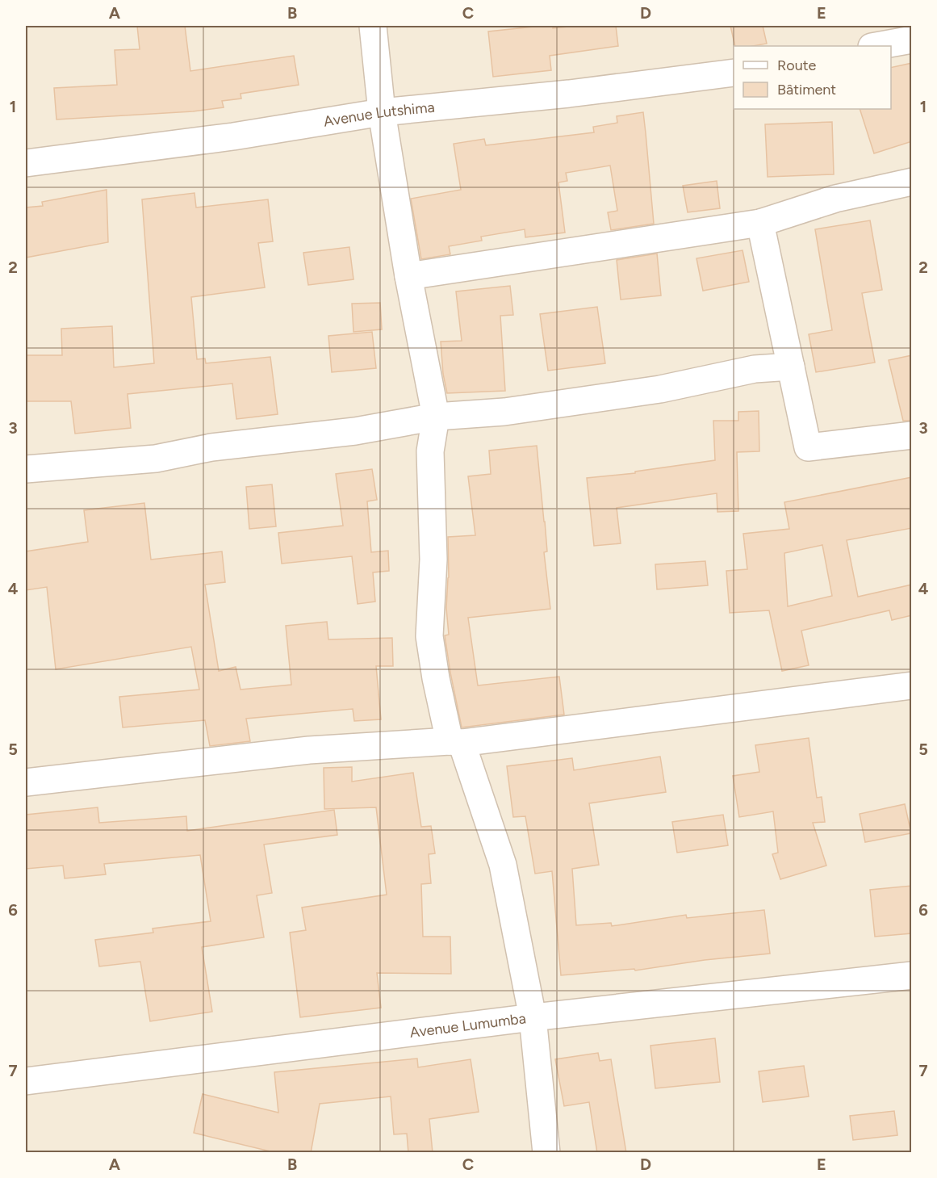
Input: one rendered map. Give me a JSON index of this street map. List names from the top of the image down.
{
  "streets": {
    "street": ["Avenue Lutshima", "Avenue Lumumba"]
  },
  "legend": ["Route", "Bâtiment"],
  "grid": {
    "columns": [
      "A",
      "B",
      "C",
      "D",
      "E"
    ],
    "rows": [
      "1",
      "2",
      "3",
      "4",
      "5",
      "6",
      "7"
    ]
  }
}
